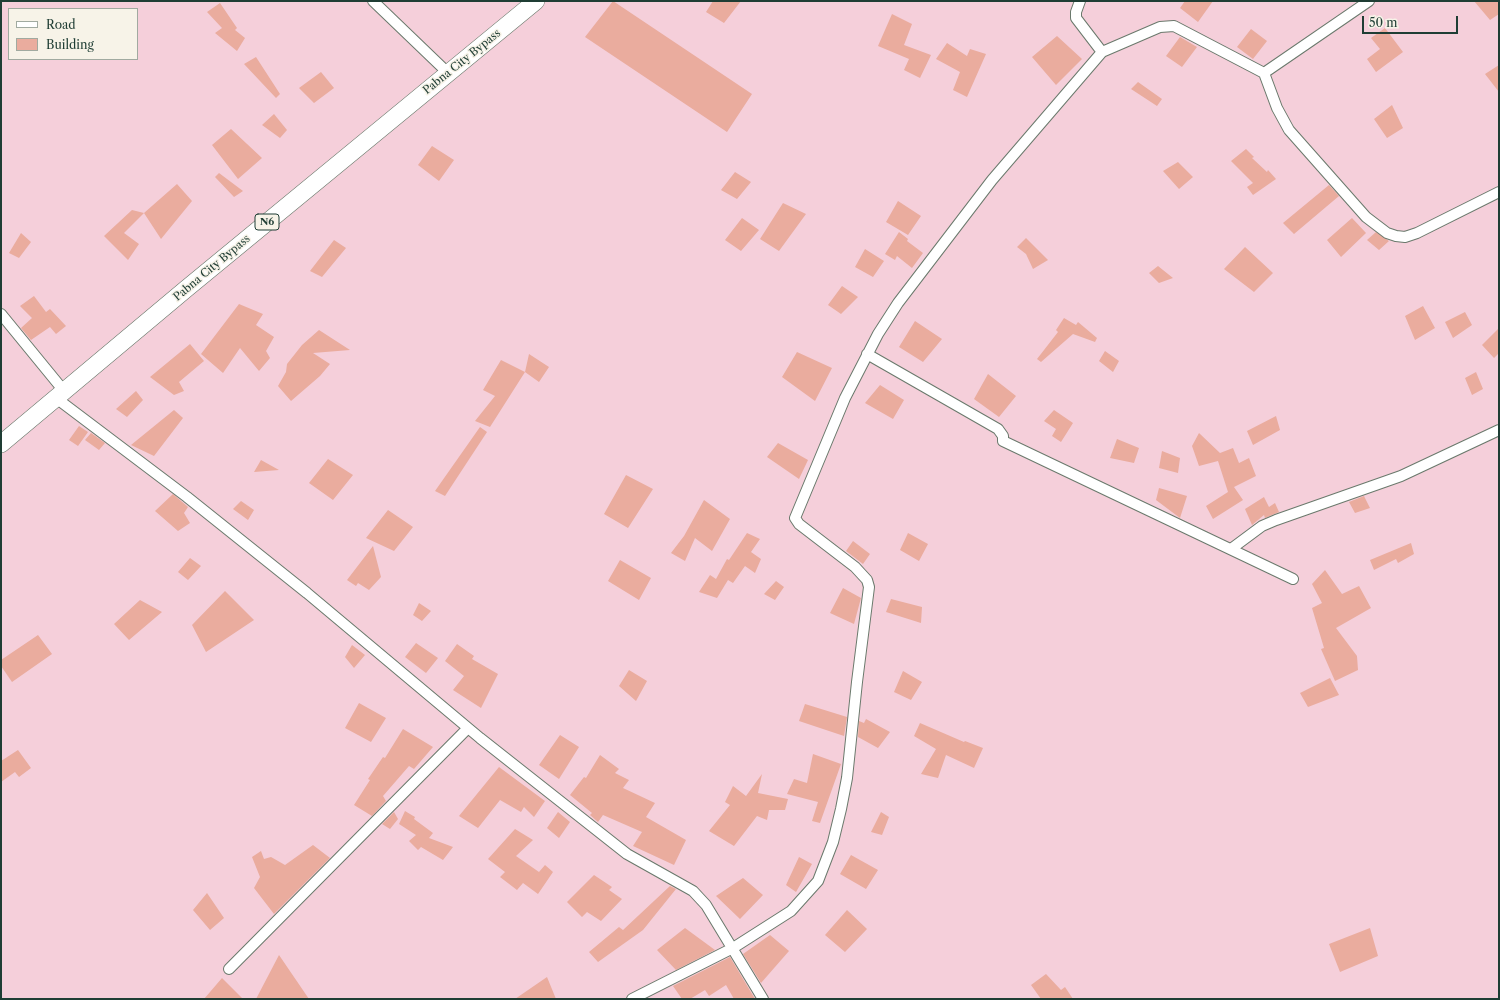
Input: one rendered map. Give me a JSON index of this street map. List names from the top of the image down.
{
  "streets": {
    "highway": ["Pabna City Bypass", "N6"]
  },
  "legend": ["Road", "Building"],
  "scale_bar": "50 m"
}
